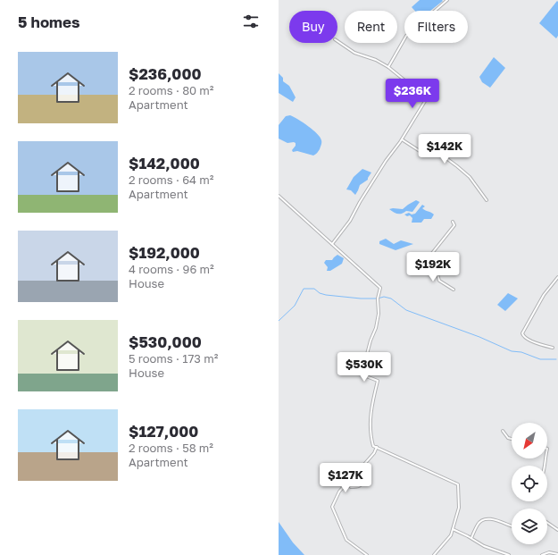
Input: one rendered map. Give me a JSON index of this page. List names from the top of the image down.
{
  "north": "bottom left",
  "page": {
    "heading": "5 homes",
    "chip": ["Buy", "Rent", "Filters"],
    "list": [
      {
        "name": "$236,000",
        "note": "2 rooms · 80 m² · Apartment"
      },
      {
        "name": "$142,000",
        "note": "2 rooms · 64 m² · Apartment"
      },
      {
        "name": "$192,000",
        "note": "4 rooms · 96 m² · House"
      },
      {
        "name": "$530,000",
        "note": "5 rooms · 173 m² · House"
      },
      {
        "name": "$127,000",
        "note": "2 rooms · 58 m² · Apartment"
      }
    ],
    "price": [
      "$236K",
      "$142K",
      "$192K",
      "$530K",
      "$127K"
    ]
  }
}
